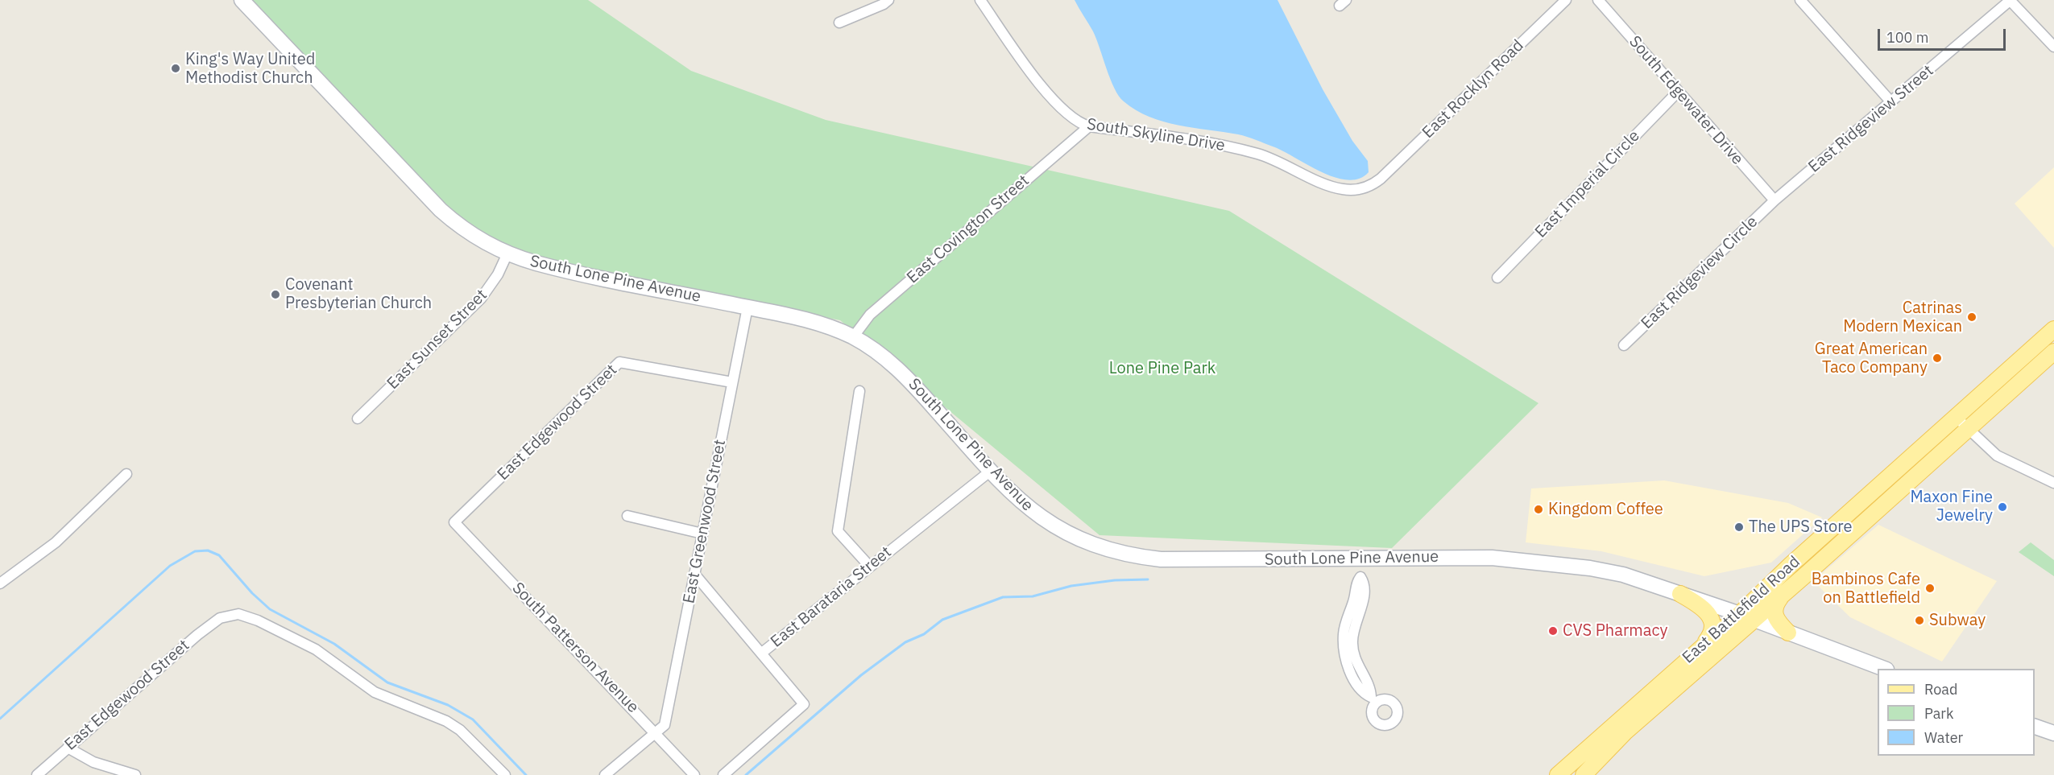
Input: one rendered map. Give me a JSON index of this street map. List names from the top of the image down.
{
  "streets": {
    "main road": ["South Lone Pine Avenue", "East Battlefield Road"],
    "street": [
      "East Rocklyn Road",
      "South Edgewater Drive",
      "East Ridgeview Street",
      "South Skyline Drive",
      "East Imperial Circle",
      "East Covington Street",
      "East Ridgeview Circle",
      "East Sunset Street",
      "East Edgewood Street",
      "East Greenwood Street",
      "East Barataria Street",
      "South Patterson Avenue"
    ]
  },
  "crossings": [
    ["East Rocklyn Road", "South Skyline Drive"],
    ["South Edgewater Drive", "East Ridgeview Street"],
    ["South Edgewater Drive", "East Imperial Circle"],
    ["South Edgewater Drive", "East Ridgeview Circle"],
    ["East Ridgeview Street", "East Ridgeview Circle"],
    ["South Skyline Drive", "East Covington Street"],
    ["East Covington Street", "South Lone Pine Avenue"],
    ["South Lone Pine Avenue", "East Sunset Street"],
    ["South Lone Pine Avenue", "East Greenwood Street"],
    ["South Lone Pine Avenue", "East Barataria Street"],
    ["South Lone Pine Avenue", "East Battlefield Road"],
    ["East Edgewood Street", "East Greenwood Street"],
    ["East Edgewood Street", "South Patterson Avenue"],
    ["East Greenwood Street", "South Patterson Avenue"]
  ],
  "parks": ["Lone Pine Park"],
  "places": [
    "King's Way United Methodist Church",
    "Covenant Presbyterian Church",
    "Catrinas Modern Mexican",
    "Great American Taco Company",
    "Maxon Fine Jewelry",
    "Kingdom Coffee",
    "The UPS Store",
    "Bambinos Cafe on Battlefield",
    "Subway",
    "CVS Pharmacy"
  ],
  "legend": ["Road", "Park", "Water"],
  "scale_bar": "100 m"
}
